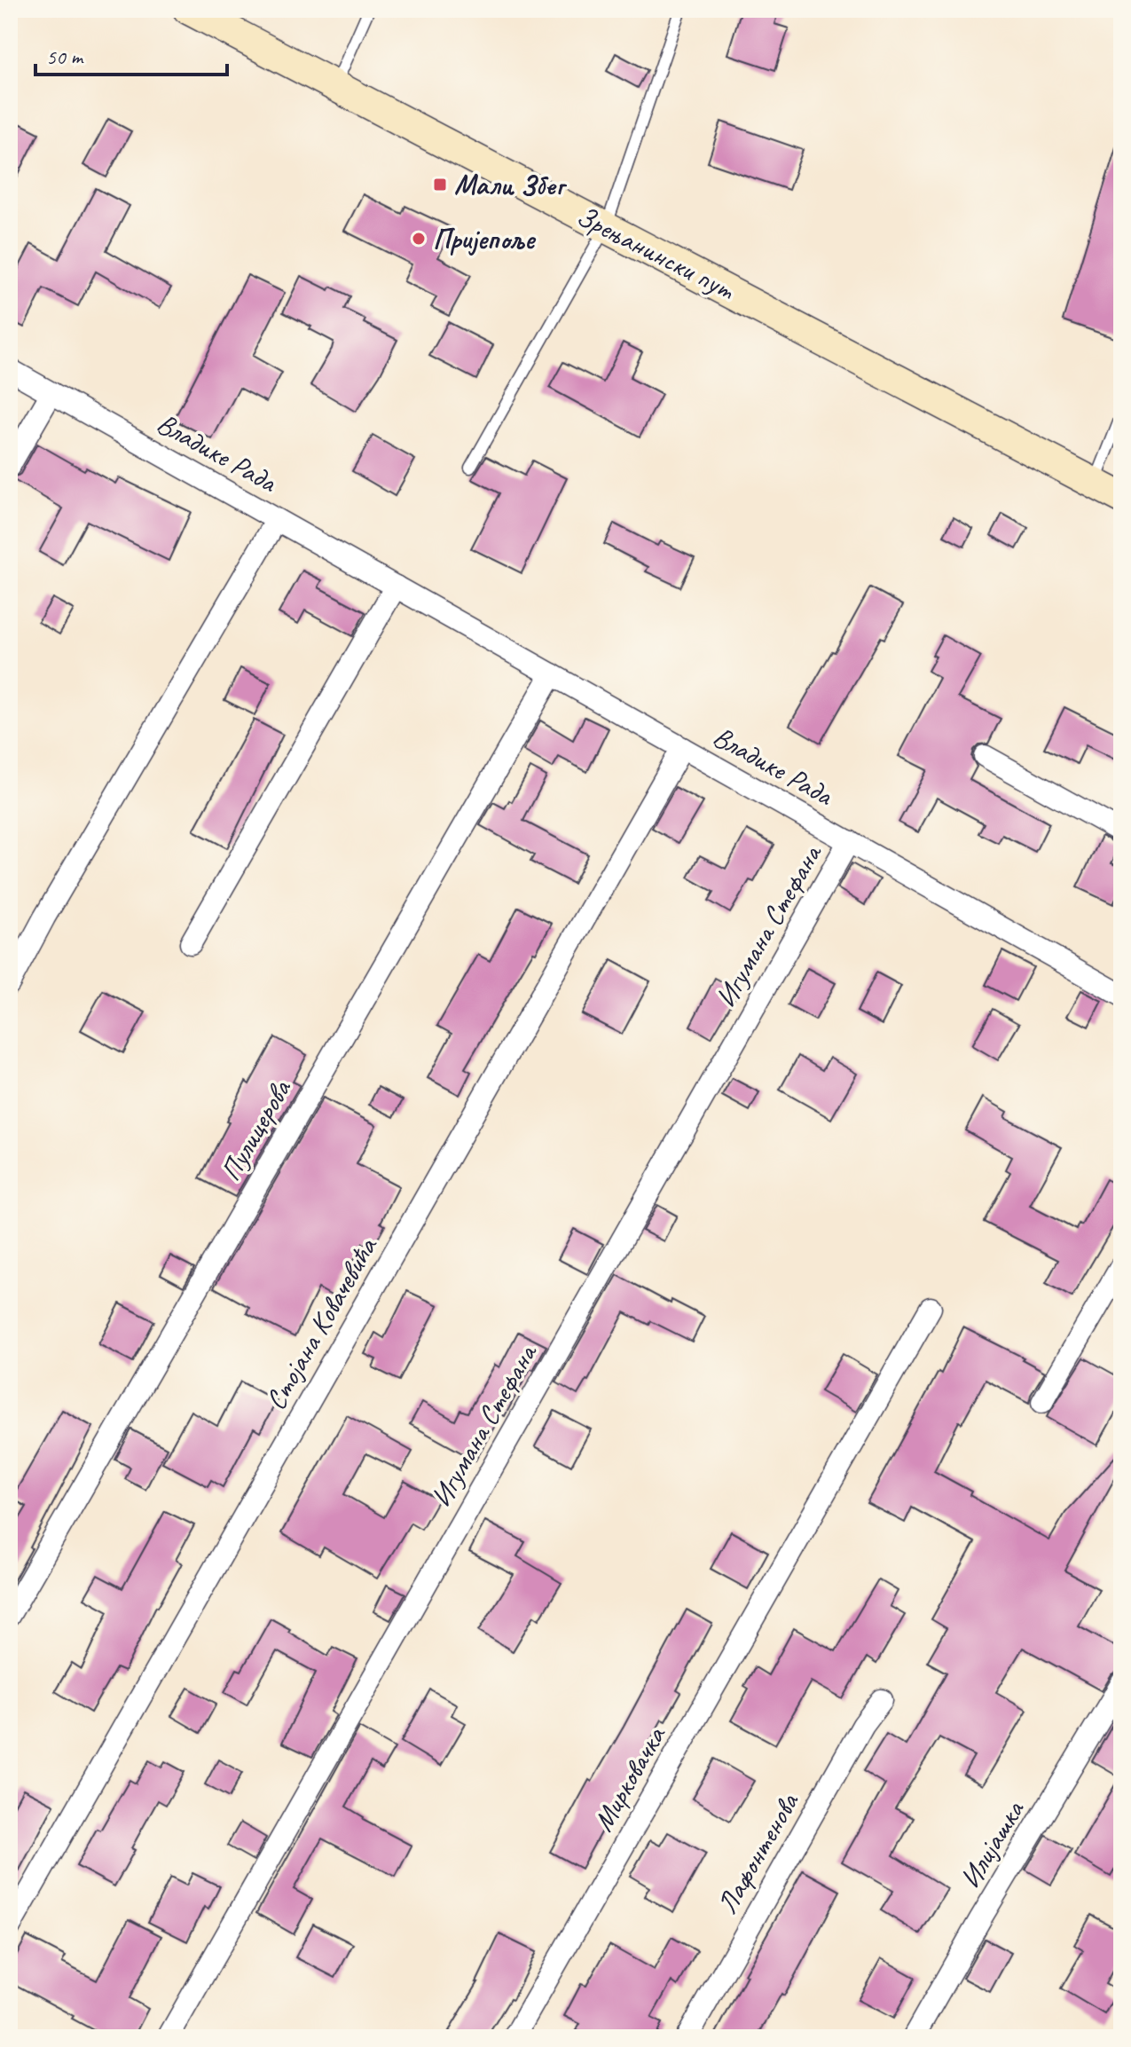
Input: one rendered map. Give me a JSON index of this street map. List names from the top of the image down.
{
  "streets": {
    "main road": ["Зрењанински пут"],
    "street": [
      "Владике Рада",
      "Игумана Стефана",
      "Пулицерова",
      "Стојана Ковачевића",
      "Мирковачка",
      "Илијашка",
      "Лафонтенова"
    ]
  },
  "crossings": [
    ["Владике Рада", "Игумана Стефана"],
    ["Владике Рада", "Пулицерова"],
    ["Владике Рада", "Стојана Ковачевића"]
  ],
  "places": {
    "transit": ["Мали Збег"],
    "other": ["Пријепоље"]
  },
  "scale_bar": "50 m"
}
